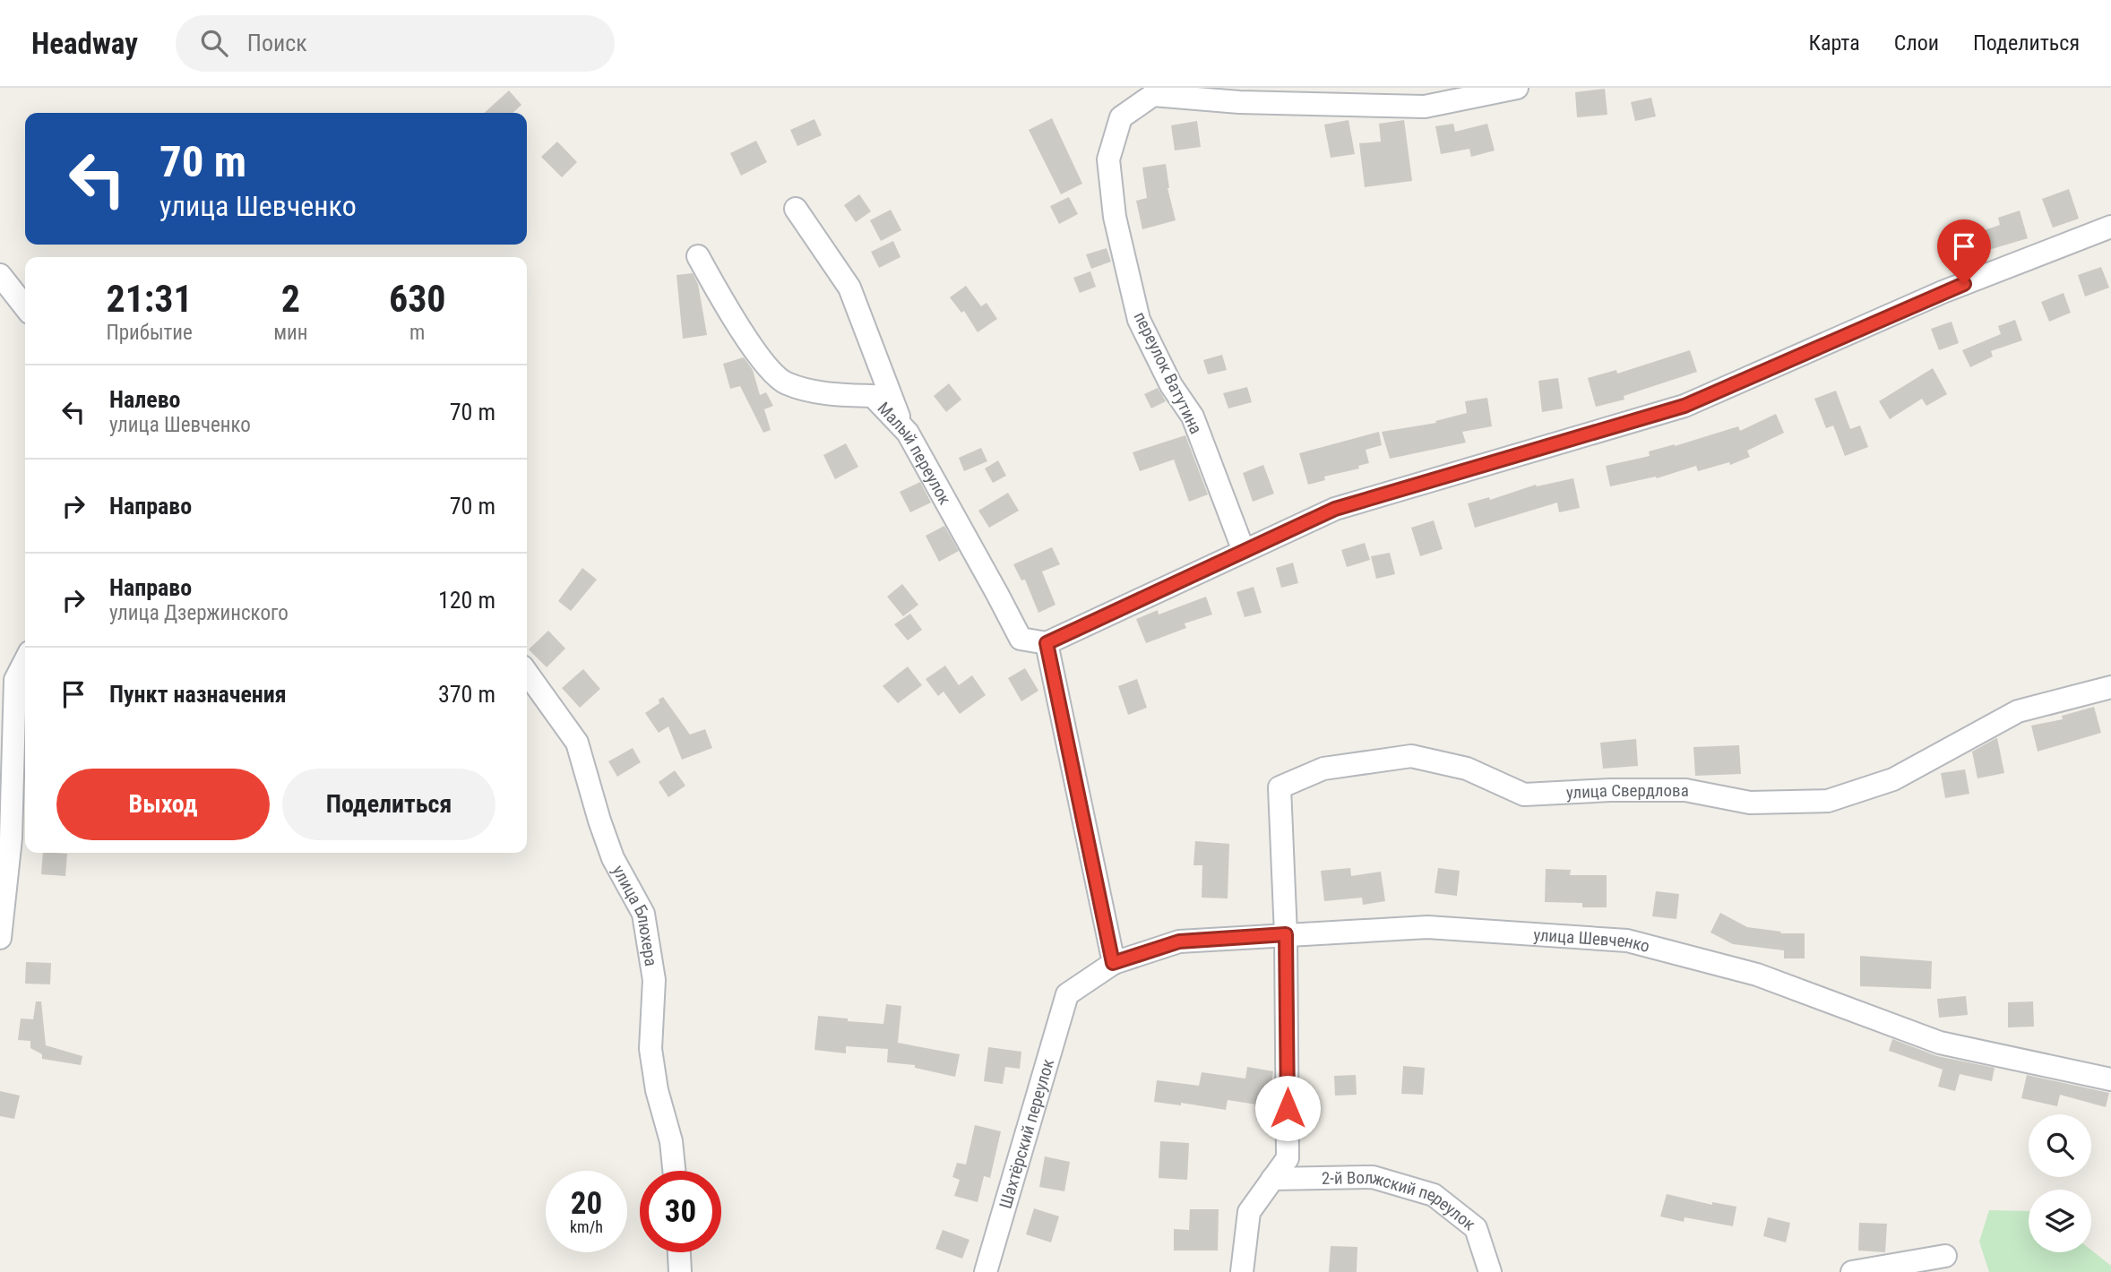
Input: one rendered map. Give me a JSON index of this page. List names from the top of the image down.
{
  "streets": {
    "street": [
      "переулок Ватутина",
      "Малый переулок",
      "улица Свердлова",
      "улица Блюхера",
      "улица Шевченко",
      "Шахтёрский переулок",
      "2-й Волжский переулок"
    ]
  },
  "crossings": [
    ["улица Свердлова", "улица Шевченко"],
    ["улица Шевченко", "Шахтёрский переулок"]
  ],
  "page": {
    "header": "Headway",
    "search": "Поиск",
    "nav": ["Карта", "Слои", "Поделиться"],
    "turn": ["70 m", "улица Шевченко"],
    "eta": [
      "21:31",
      "Прибытие",
      "2",
      "мин",
      "630",
      "m"
    ],
    "list": [
      {
        "name": "Налево",
        "note": "улица Шевченко",
        "value": "70 m"
      },
      {
        "name": "Направо",
        "value": "70 m"
      },
      {
        "name": "Направо",
        "note": "улица Дзержинского",
        "value": "120 m"
      },
      {
        "name": "Пункт назначения",
        "value": "370 m"
      }
    ],
    "buttons": ["Выход", "Поделиться"],
    "speed": "20 km/h",
    "limit": "30"
  }
}
